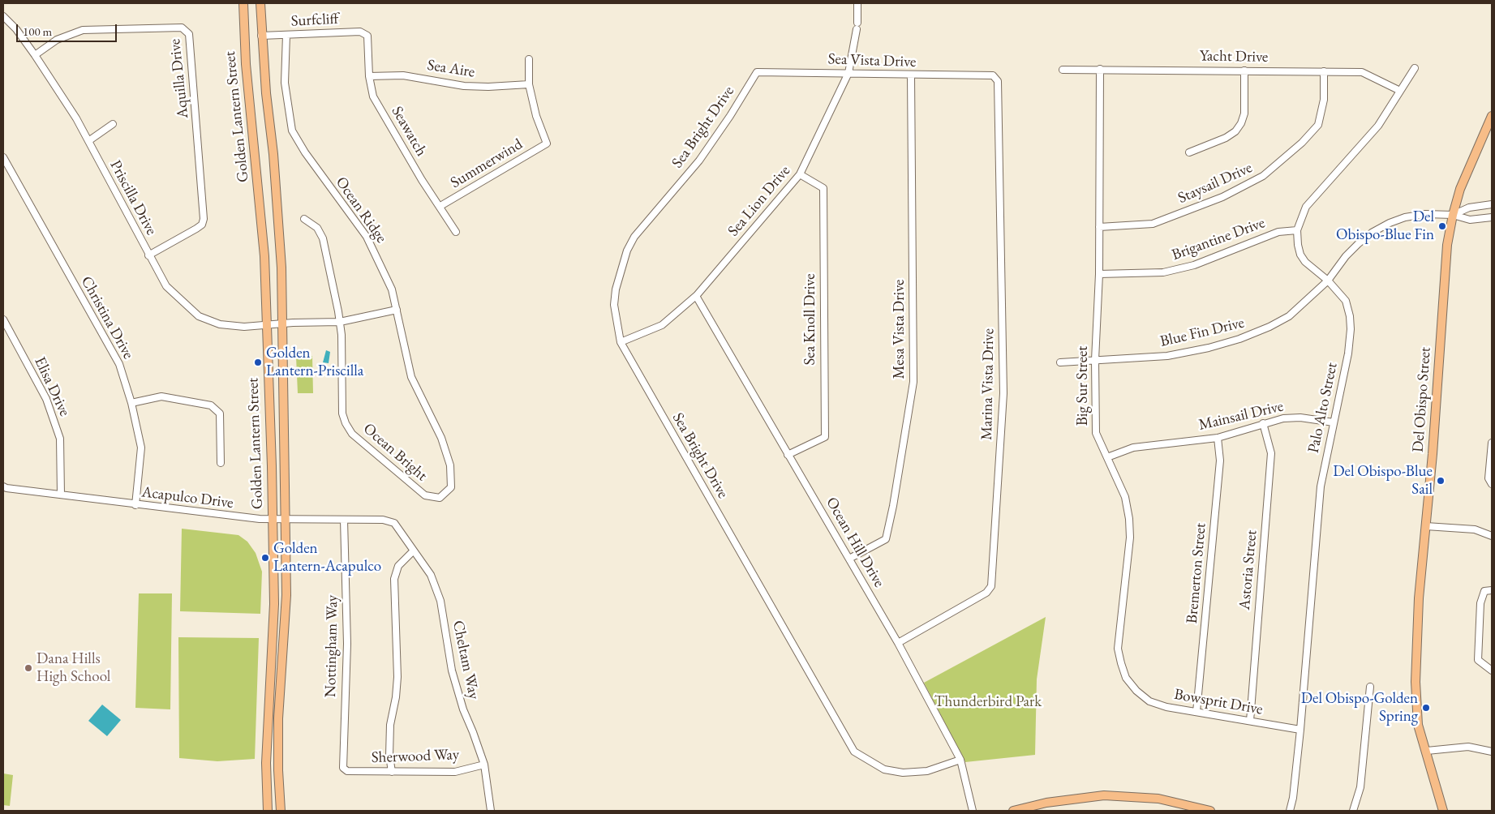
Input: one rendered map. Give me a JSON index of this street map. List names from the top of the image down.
{
  "streets": {
    "main road": ["Golden Lantern Street", "Del Obispo Street"],
    "street": [
      "Surfcliff",
      "Yacht Drive",
      "Sea Vista Drive",
      "Sea Aire",
      "Aquilla Drive",
      "Sea Bright Drive",
      "Seawatch",
      "Summerwind",
      "Staysail Drive",
      "Priscilla Drive",
      "Sea Lion Drive",
      "Ocean Ridge",
      "Brigantine Drive",
      "Christina Drive",
      "Sea Knoll Drive",
      "Mesa Vista Drive",
      "Blue Fin Drive",
      "Marina Vista Drive",
      "Big Sur Street",
      "Elisa Drive",
      "Palo Alto Street",
      "Mainsail Drive",
      "Ocean Bright",
      "Acapulco Drive",
      "Ocean Hill Drive",
      "Astoria Street",
      "Bremerton Street",
      "Nottingham Way",
      "Cheltam Way",
      "Bowsprit Drive",
      "Sherwood Way"
    ]
  },
  "crossings": [
    ["Surfcliff", "Golden Lantern Street"],
    ["Surfcliff", "Seawatch"],
    ["Surfcliff", "Ocean Ridge"],
    ["Yacht Drive", "Staysail Drive"],
    ["Yacht Drive", "Big Sur Street"],
    ["Yacht Drive", "Palo Alto Street"],
    ["Sea Vista Drive", "Sea Bright Drive"],
    ["Sea Vista Drive", "Sea Lion Drive"],
    ["Sea Vista Drive", "Mesa Vista Drive"],
    ["Sea Vista Drive", "Marina Vista Drive"],
    ["Sea Aire", "Seawatch"],
    ["Sea Aire", "Summerwind"],
    ["Aquilla Drive", "Priscilla Drive"],
    ["Golden Lantern Street", "Priscilla Drive"],
    ["Golden Lantern Street", "Acapulco Drive"],
    ["Sea Bright Drive", "Sea Lion Drive"],
    ["Sea Bright Drive", "Ocean Hill Drive"],
    ["Seawatch", "Summerwind"],
    ["Staysail Drive", "Big Sur Street"],
    ["Priscilla Drive", "Ocean Ridge"],
    ["Priscilla Drive", "Ocean Bright"],
    ["Sea Lion Drive", "Sea Knoll Drive"],
    ["Sea Lion Drive", "Ocean Hill Drive"],
    ["Ocean Ridge", "Ocean Bright"],
    ["Brigantine Drive", "Big Sur Street"],
    ["Brigantine Drive", "Palo Alto Street"],
    ["Christina Drive", "Acapulco Drive"],
    ["Sea Knoll Drive", "Ocean Hill Drive"],
    ["Mesa Vista Drive", "Ocean Hill Drive"],
    ["Blue Fin Drive", "Big Sur Street"],
    ["Blue Fin Drive", "Del Obispo Street"],
    ["Blue Fin Drive", "Palo Alto Street"],
    ["Marina Vista Drive", "Ocean Hill Drive"],
    ["Big Sur Street", "Mainsail Drive"],
    ["Big Sur Street", "Bowsprit Drive"],
    ["Elisa Drive", "Acapulco Drive"],
    ["Palo Alto Street", "Mainsail Drive"],
    ["Palo Alto Street", "Bowsprit Drive"],
    ["Mainsail Drive", "Astoria Street"],
    ["Mainsail Drive", "Bremerton Street"],
    ["Acapulco Drive", "Nottingham Way"],
    ["Acapulco Drive", "Cheltam Way"],
    ["Astoria Street", "Bowsprit Drive"],
    ["Bremerton Street", "Bowsprit Drive"],
    ["Nottingham Way", "Sherwood Way"],
    ["Cheltam Way", "Sherwood Way"]
  ],
  "parks": ["Thunderbird Park"],
  "places": [
    "Del Obispo-Blue Fin",
    "Golden Lantern-Priscilla",
    "Del Obispo-Blue Sail",
    "Golden Lantern-Acapulco",
    "Dana Hills High School",
    "Del Obispo-Golden Spring"
  ],
  "scale_bar": "100 m"
}
